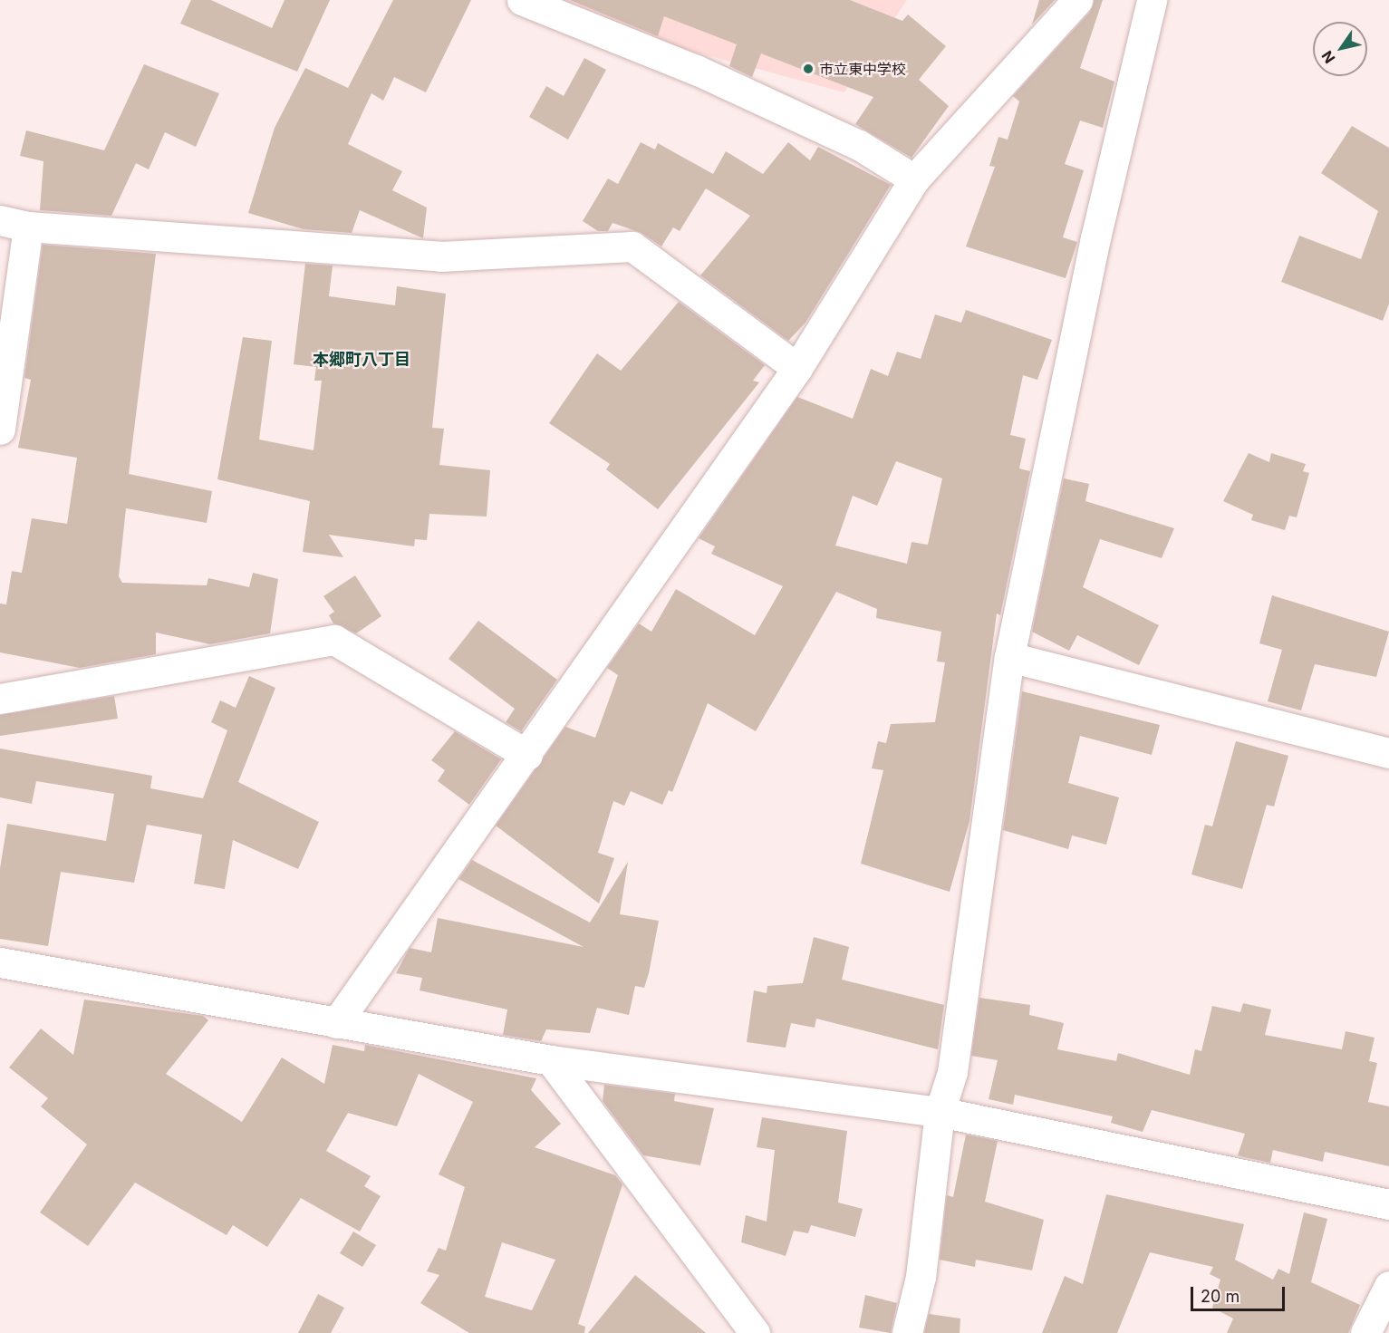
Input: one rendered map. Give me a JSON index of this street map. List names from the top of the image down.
{
  "districts": ["本郷町八丁目"],
  "places": ["市立東中学校"],
  "scale_bar": "20 m",
  "north": "bottom left"
}
